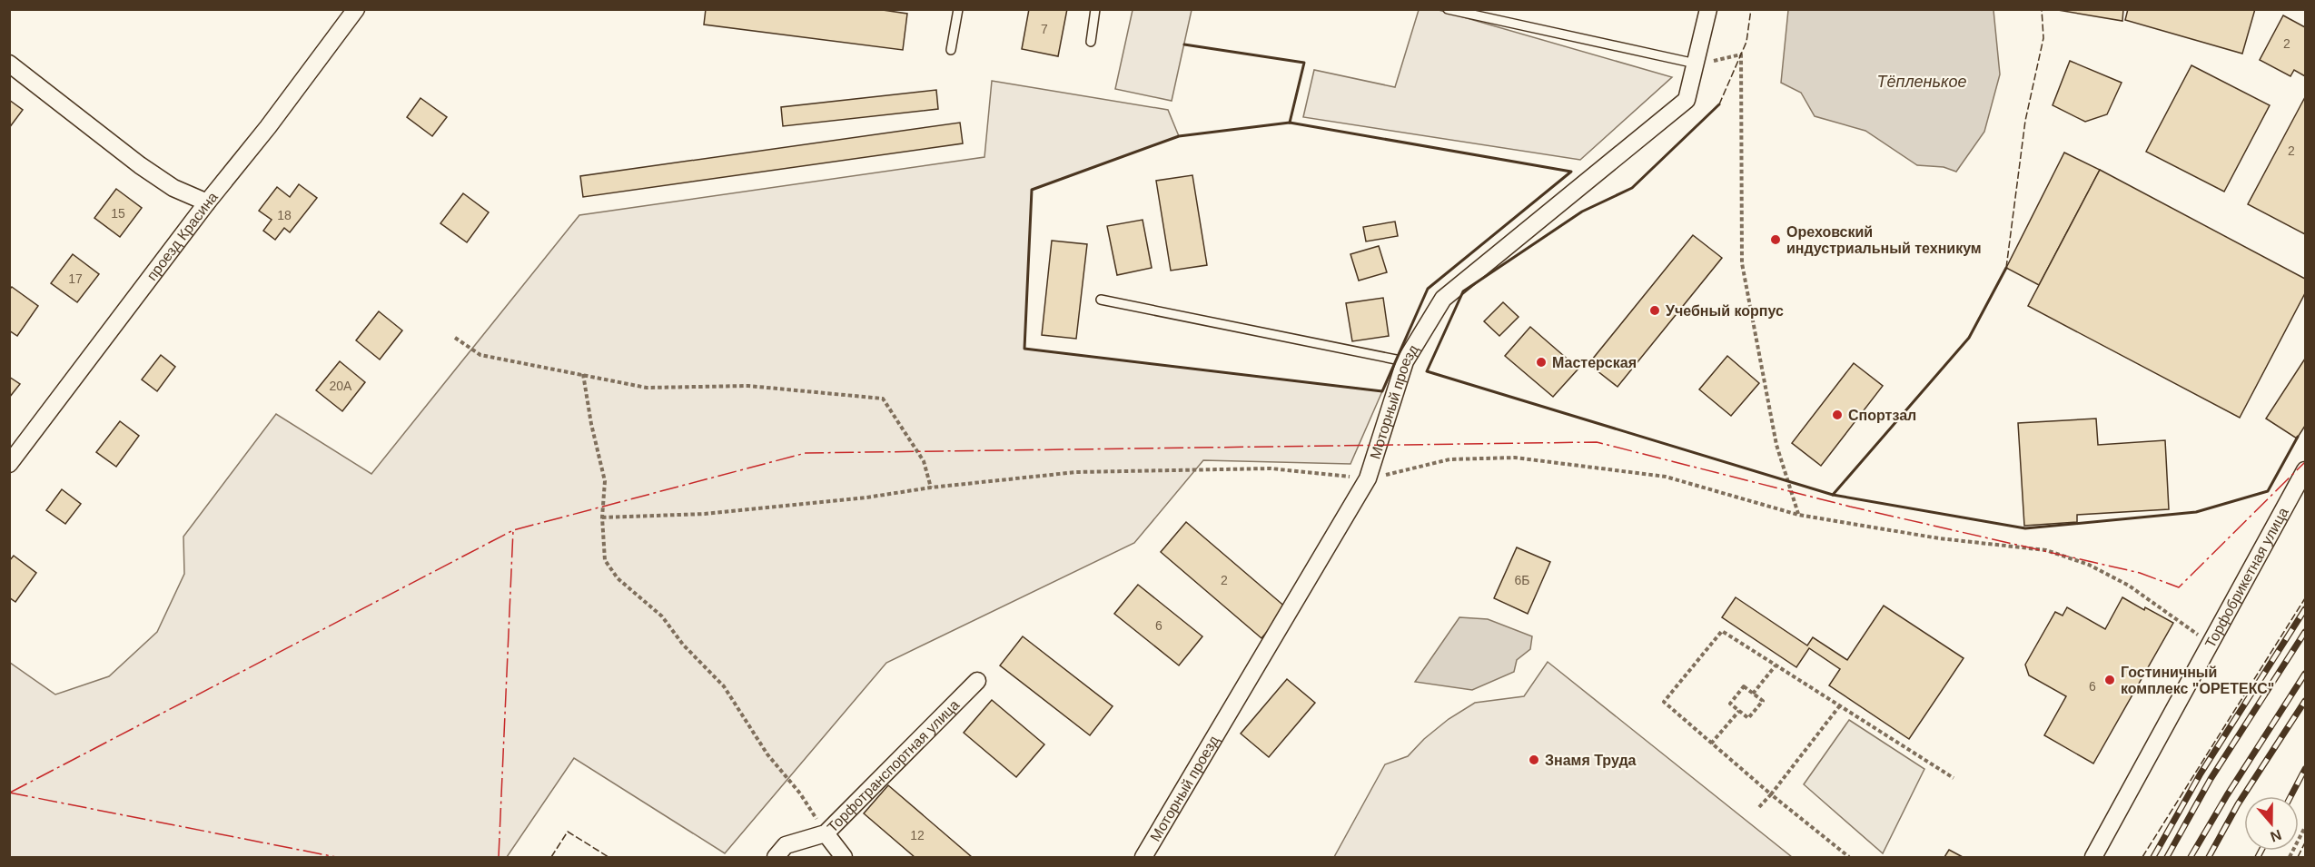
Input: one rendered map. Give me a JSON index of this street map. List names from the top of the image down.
{
  "streets": {
    "street": [
      "проезд Красина",
      "Моторный проезд",
      "Торфобрикетная улица",
      "Торфотранспортная улица"
    ]
  },
  "water": ["Тёпленькое"],
  "places": [
    "Ореховский индустриальный техникум",
    "Учебный корпус",
    "Мастерская",
    "Спортзал",
    "Гостиничный комплекс \"ОРЕТЕКС\"",
    "Знамя Труда"
  ],
  "house_numbers": [
    "7",
    "2",
    "2",
    "15",
    "18",
    "17",
    "20А",
    "2",
    "6Б",
    "6",
    "6",
    "12"
  ],
  "north": "bottom"
}
